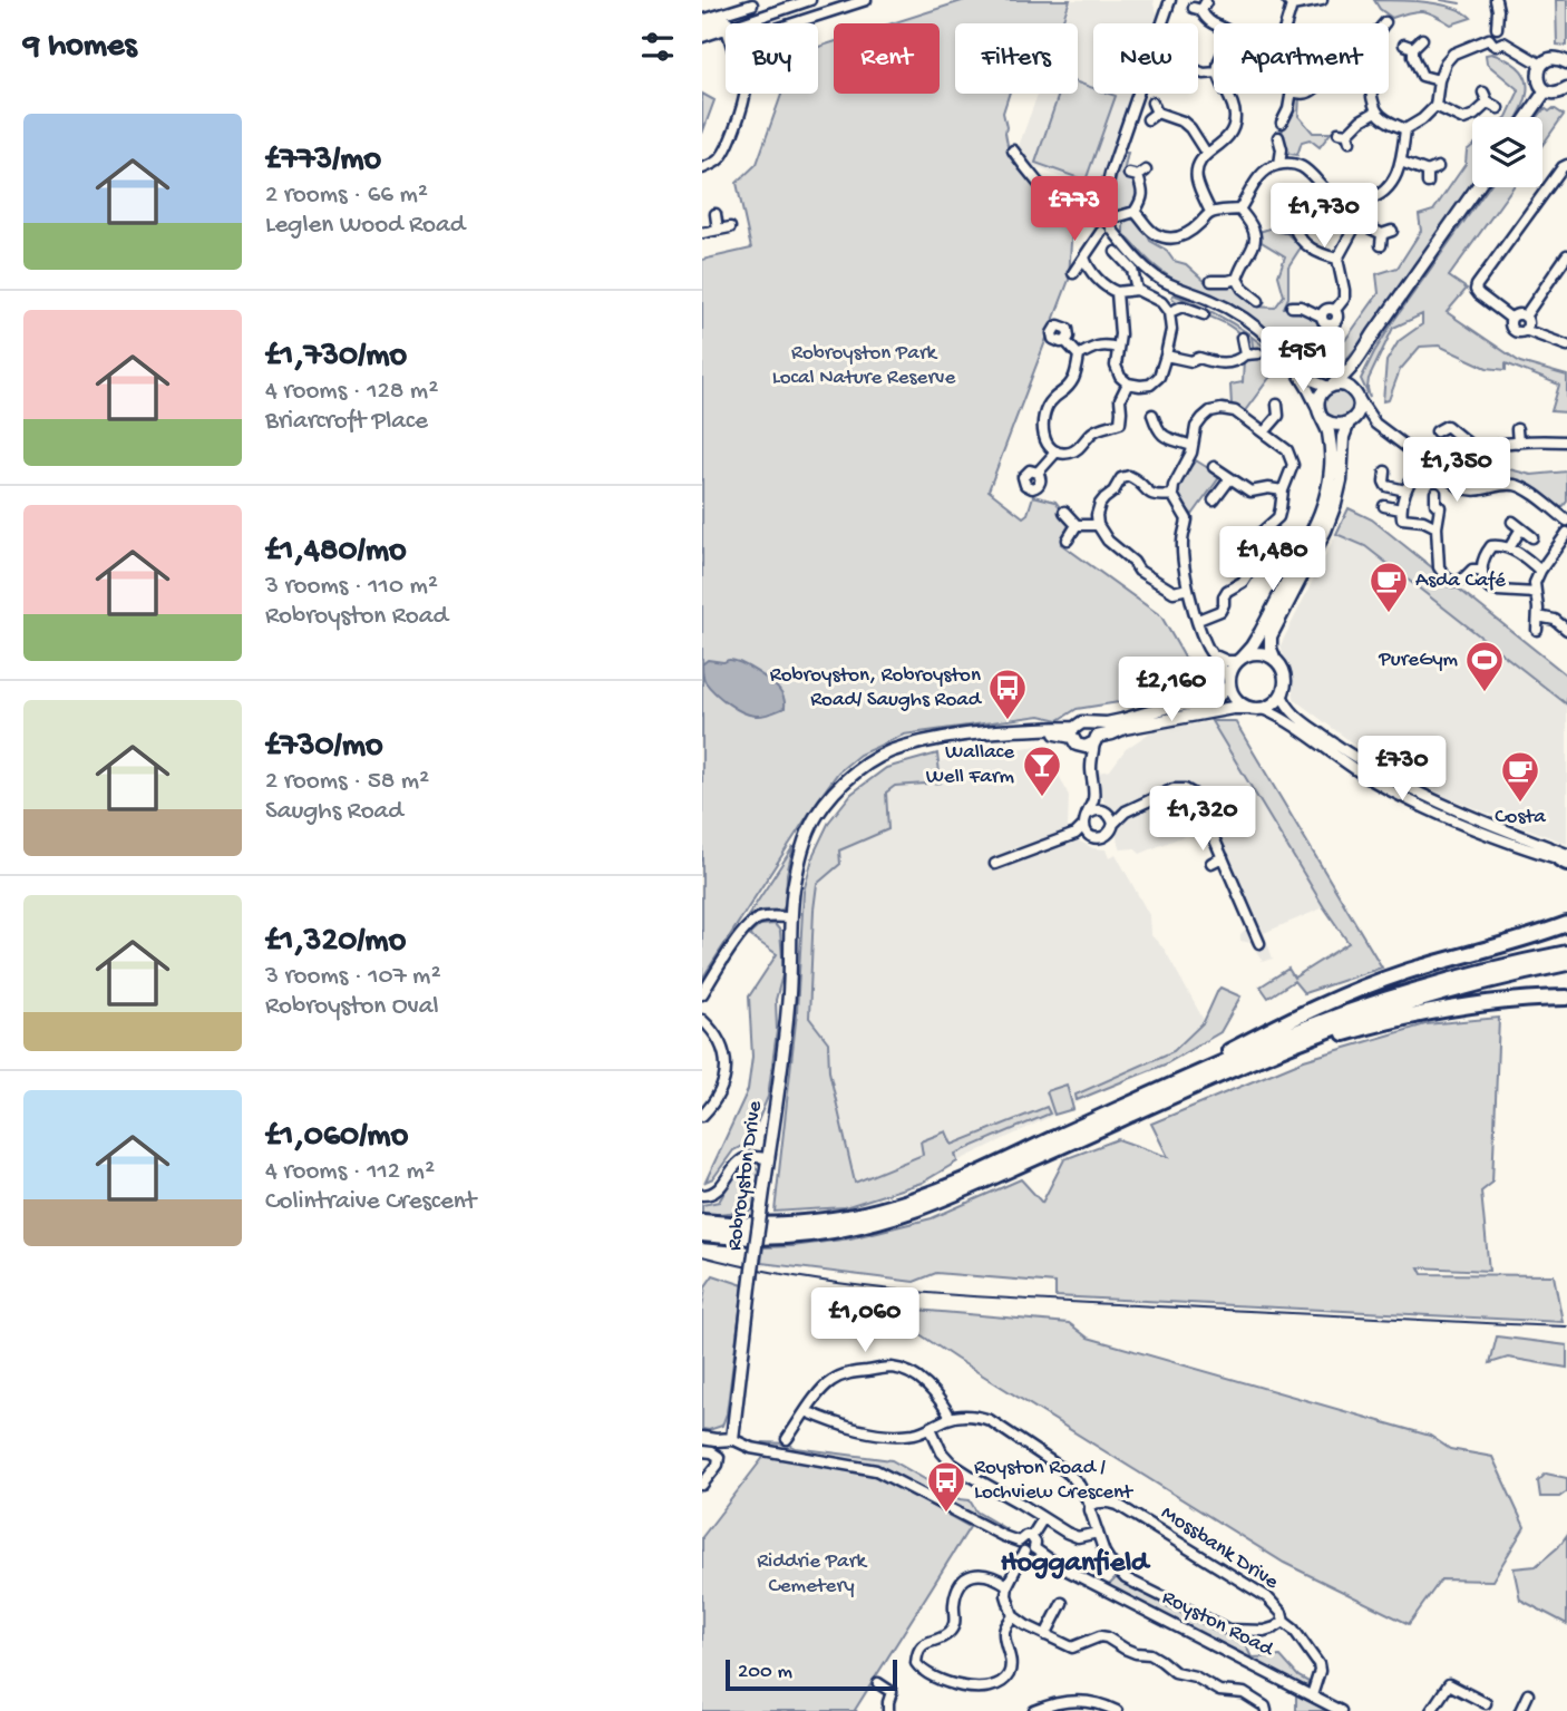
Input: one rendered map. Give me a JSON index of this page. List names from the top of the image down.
{
  "streets": {
    "main road": ["Robroyston Drive"],
    "street": ["Mossbank Drive", "Royston Road"]
  },
  "crossings": [
    ["Mossbank Drive", "Royston Road"]
  ],
  "districts": ["Hogganfield"],
  "parks": ["Robroyston Park Local Nature Reserve", "Riddrie Park Cemetery"],
  "places": {
    "cafe": ["Asda Café", "Costa"],
    "sports": ["PureGym"],
    "bus stop": ["Robroyston, Robroyston Road/ Saughs Road", "Royston Road / Lochview Crescent"],
    "bar": ["Wallace Well Farm"]
  },
  "scale_bar": "200 m",
  "page": {
    "heading": "9 homes",
    "chip": [
      "Buy",
      "Rent",
      "Filters",
      "New",
      "Apartment"
    ],
    "list": [
      {
        "name": "£773/mo",
        "note": "2 rooms · 66 m² · Leglen Wood Road"
      },
      {
        "name": "£1,730/mo",
        "note": "4 rooms · 128 m² · Briarcroft Place"
      },
      {
        "name": "£1,480/mo",
        "note": "3 rooms · 110 m² · Robroyston Road"
      },
      {
        "name": "£730/mo",
        "note": "2 rooms · 58 m² · Saughs Road"
      },
      {
        "name": "£1,320/mo",
        "note": "3 rooms · 107 m² · Robroyston Oval"
      },
      {
        "name": "£1,060/mo",
        "note": "4 rooms · 112 m² · Colintraive Crescent"
      }
    ],
    "price": [
      "£773",
      "£1,730",
      "£951",
      "£1,350",
      "£1,480",
      "£2,160",
      "£730",
      "£1,320",
      "£1,060"
    ],
    "scale": "200 m"
  }
}
